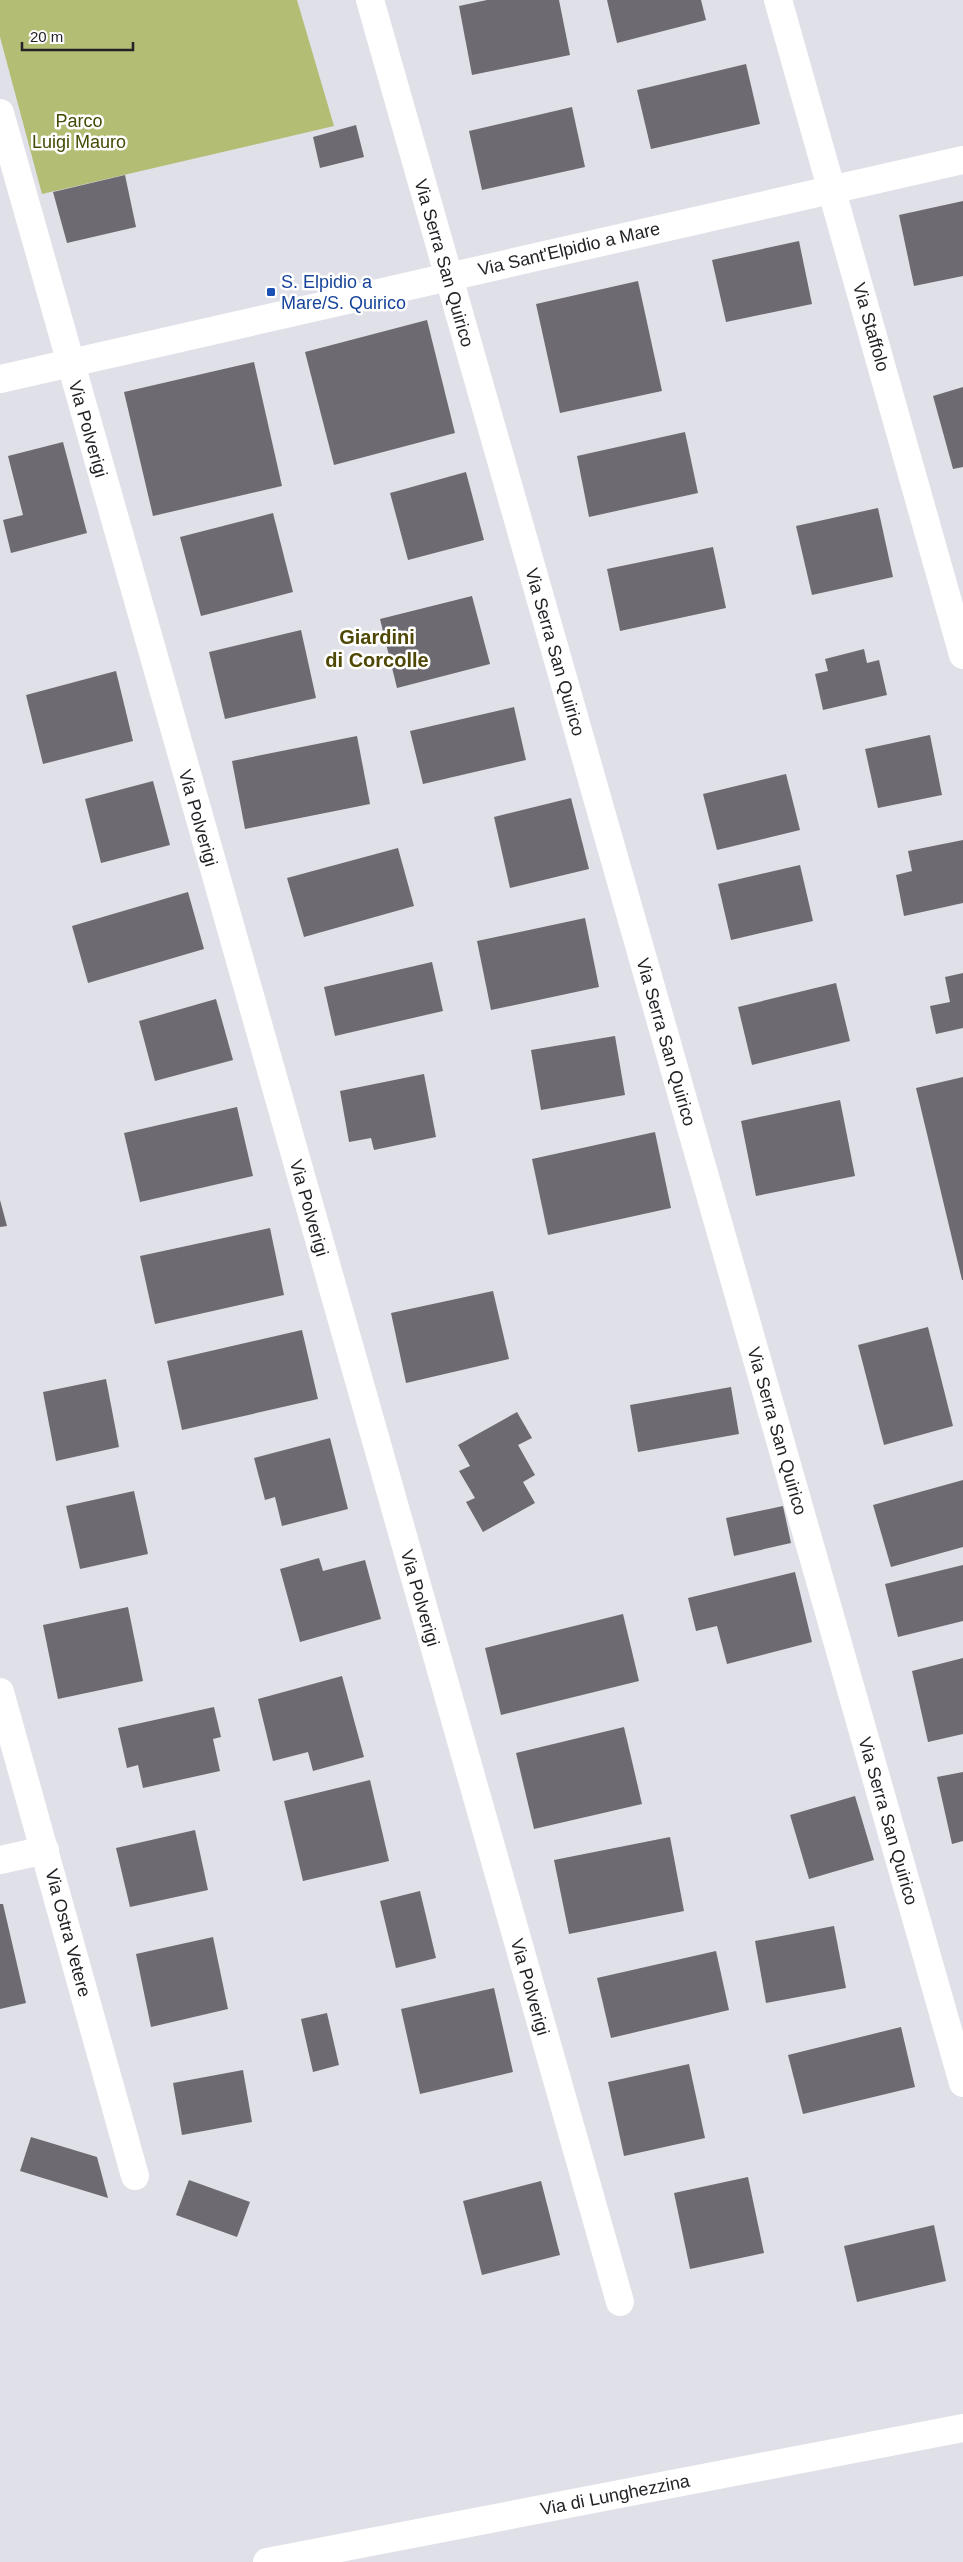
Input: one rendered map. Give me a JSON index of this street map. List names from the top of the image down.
{
  "streets": {
    "street": [
      "Via Sant'Elpidio a Mare",
      "Via Serra San Quirico",
      "Via Staffolo",
      "Via Polverigi",
      "Via Ostra Vetere",
      "Via di Lunghezzina"
    ]
  },
  "crossings": [
    ["Via Sant'Elpidio a Mare", "Via Serra San Quirico"],
    ["Via Sant'Elpidio a Mare", "Via Staffolo"],
    ["Via Sant'Elpidio a Mare", "Via Polverigi"]
  ],
  "districts": ["Giardini di Corcolle"],
  "parks": ["Parco Luigi Mauro"],
  "places": {
    "transit": ["S. Elpidio a Mare/S. Quirico"]
  },
  "scale_bar": "20 m"
}
